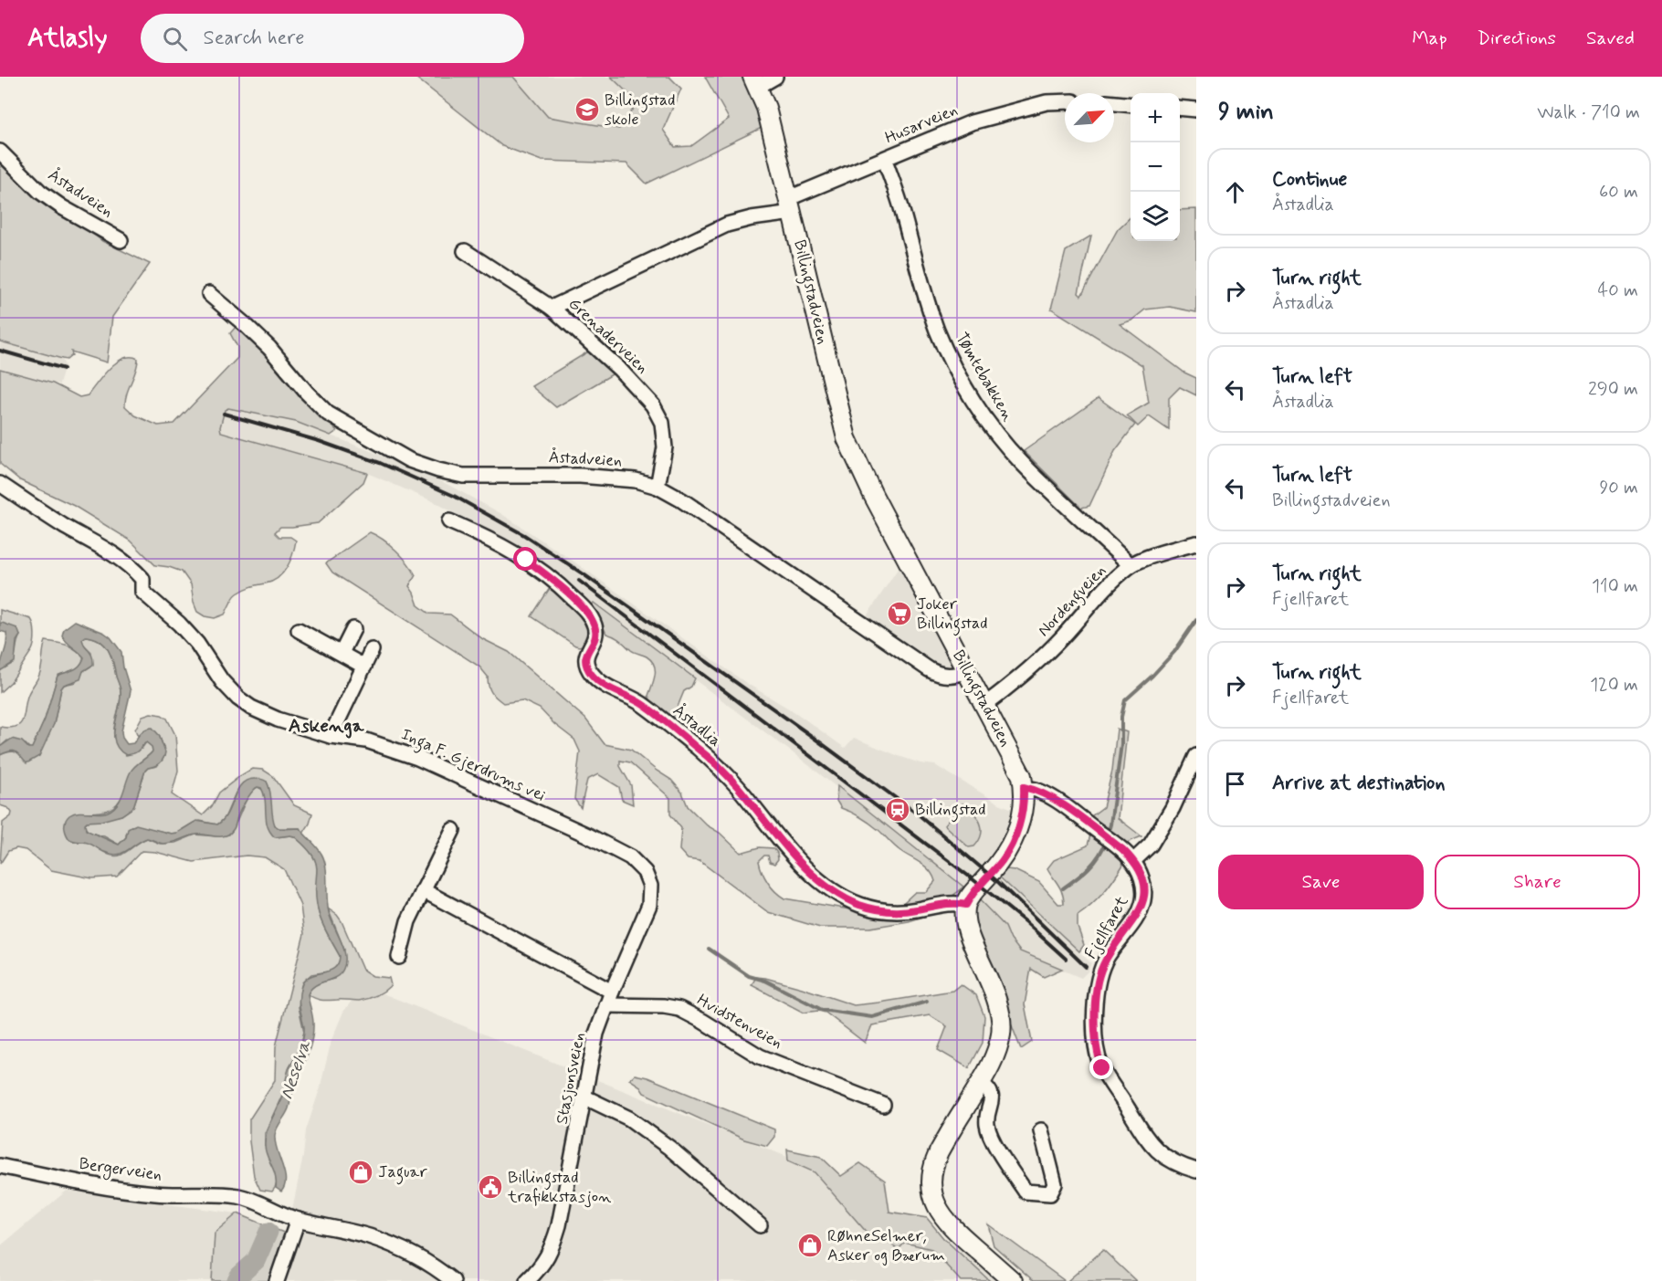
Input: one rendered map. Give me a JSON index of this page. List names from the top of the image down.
{
  "streets": {
    "main road": ["Billingstadveien"],
    "street": [
      "Husarveien",
      "Åstadveien",
      "Grenaderveien",
      "Tømtebakken",
      "Nordengveien",
      "Åstadlia",
      "Inga F. Gjerdrums vei",
      "Fjellfaret",
      "Hvidstenveien",
      "Stasjonsveien",
      "Bergerveien"
    ]
  },
  "crossings": [
    ["Husarveien", "Billingstadveien"],
    ["Husarveien", "Grenaderveien"],
    ["Husarveien", "Tømtebakken"],
    ["Åstadveien", "Billingstadveien"],
    ["Åstadveien", "Grenaderveien"],
    ["Billingstadveien", "Nordengveien"],
    ["Billingstadveien", "Åstadlia"],
    ["Billingstadveien", "Fjellfaret"],
    ["Tømtebakken", "Nordengveien"],
    ["Inga F. Gjerdrums vei", "Stasjonsveien"],
    ["Hvidstenveien", "Stasjonsveien"]
  ],
  "districts": ["Askenga"],
  "water": ["Neselva"],
  "places": {
    "school or university": ["Billingstad skole"],
    "supermarket": ["Joker Billingstad"],
    "station": ["Billingstad"],
    "shop": ["Jaguar", "RøhneSelmer, Asker og Bærum"],
    "public building": ["Billingstad trafikkstasjon"]
  },
  "north": "top right",
  "page": {
    "header": "Atlasly",
    "search": "Search here",
    "nav": ["Map", "Directions", "Saved"],
    "heading": ["9 min", "Walk · 710 m"],
    "map_buttons": ["+", "−"],
    "list": [
      ["Continue", "Åstadlia", "60 m"],
      ["Turn right", "Åstadlia", "40 m"],
      ["Turn left", "Åstadlia", "290 m"],
      ["Turn left", "Billingstadveien", "90 m"],
      ["Turn right", "Fjellfaret", "110 m"],
      ["Turn right", "Fjellfaret", "120 m"],
      "Arrive at destination"
    ],
    "buttons": ["Save", "Share"]
  }
}
